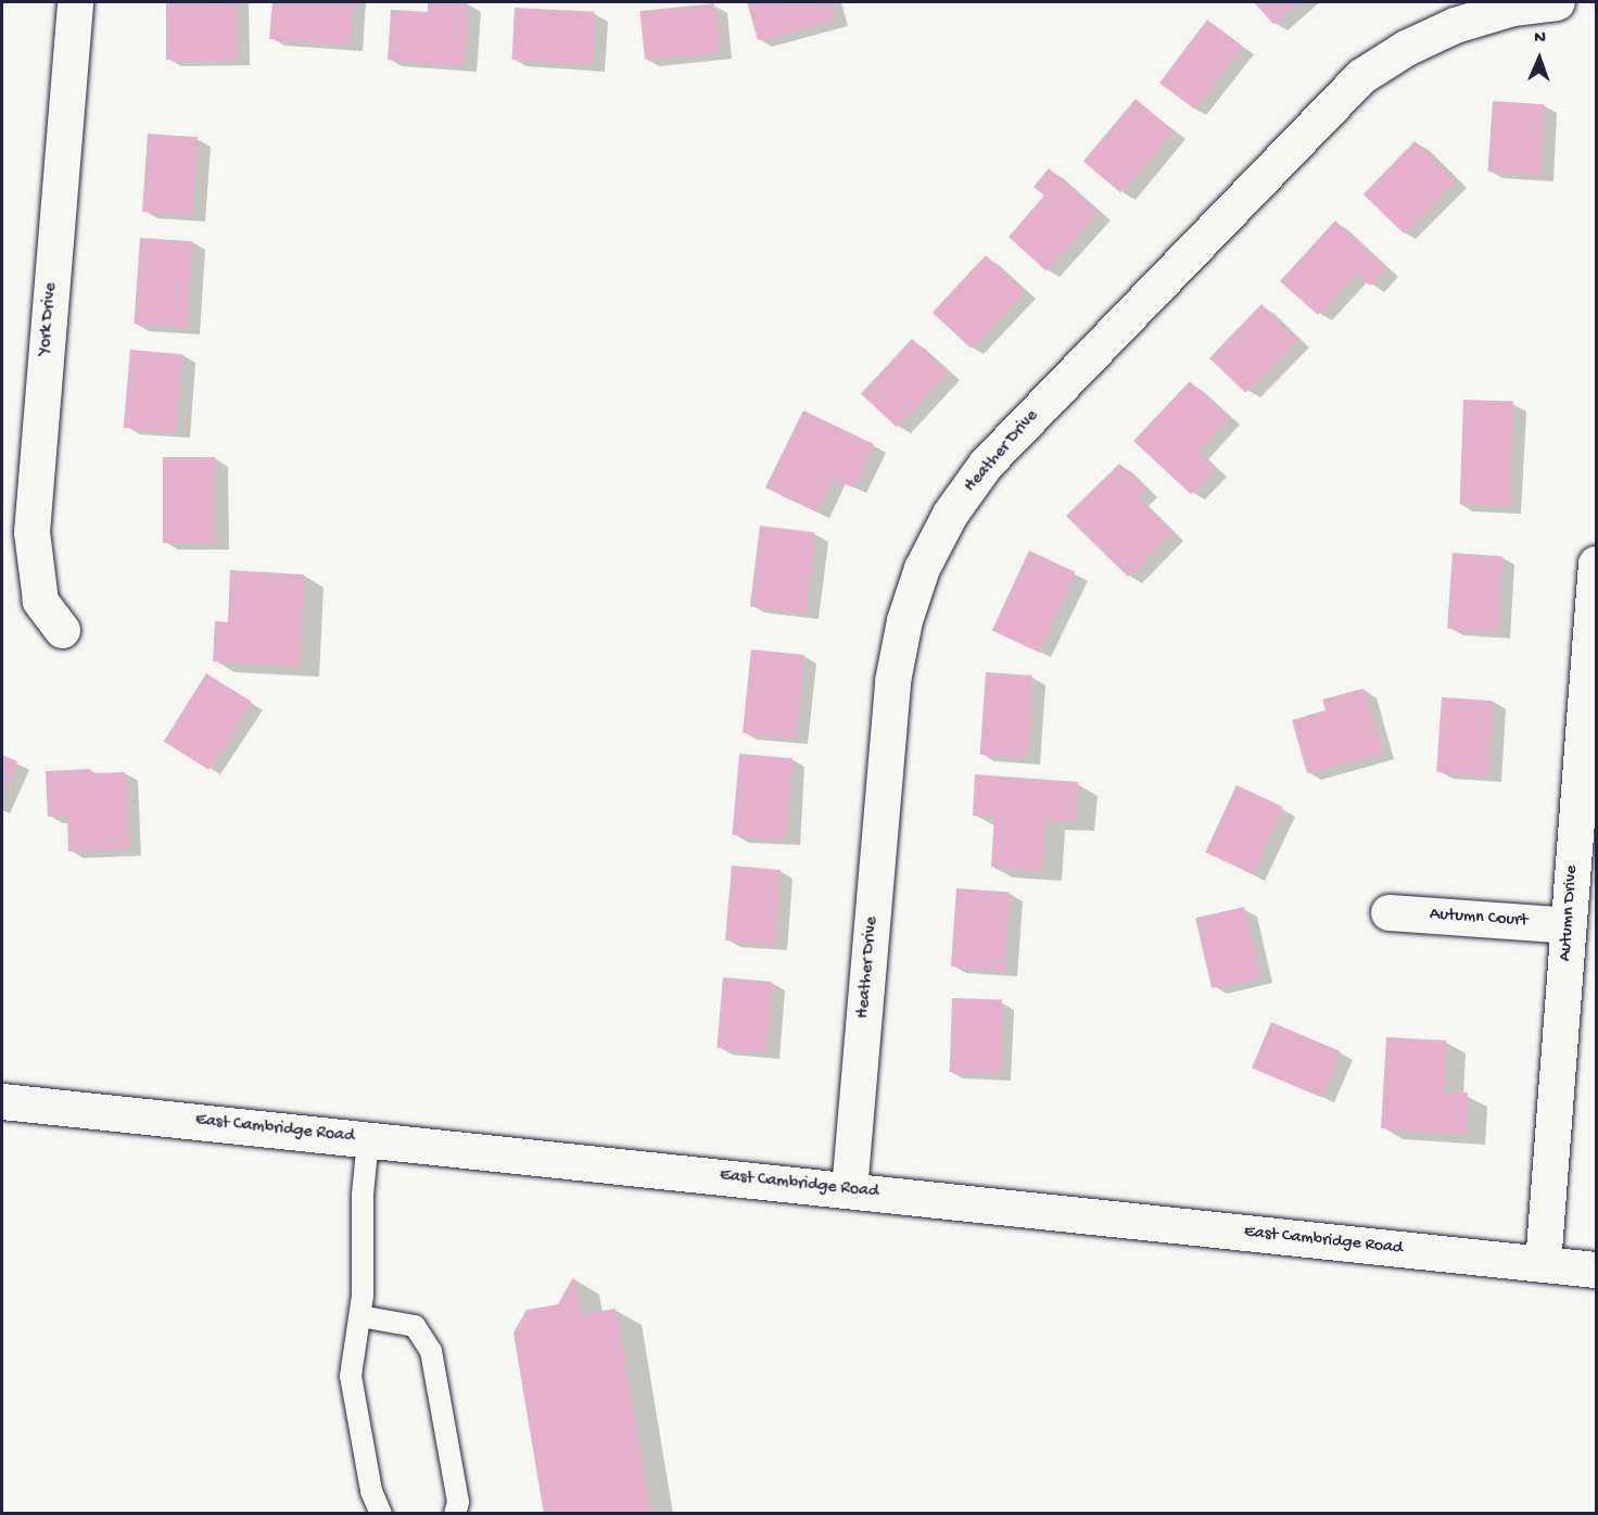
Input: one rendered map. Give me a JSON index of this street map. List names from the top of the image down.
{
  "streets": {
    "street": [
      "York Drive",
      "Heather Drive",
      "Autumn Drive",
      "Autumn Court",
      "East Cambridge Road"
    ]
  },
  "crossings": [
    ["Heather Drive", "East Cambridge Road"],
    ["Autumn Drive", "Autumn Court"],
    ["Autumn Drive", "East Cambridge Road"]
  ],
  "north": "top"
}
